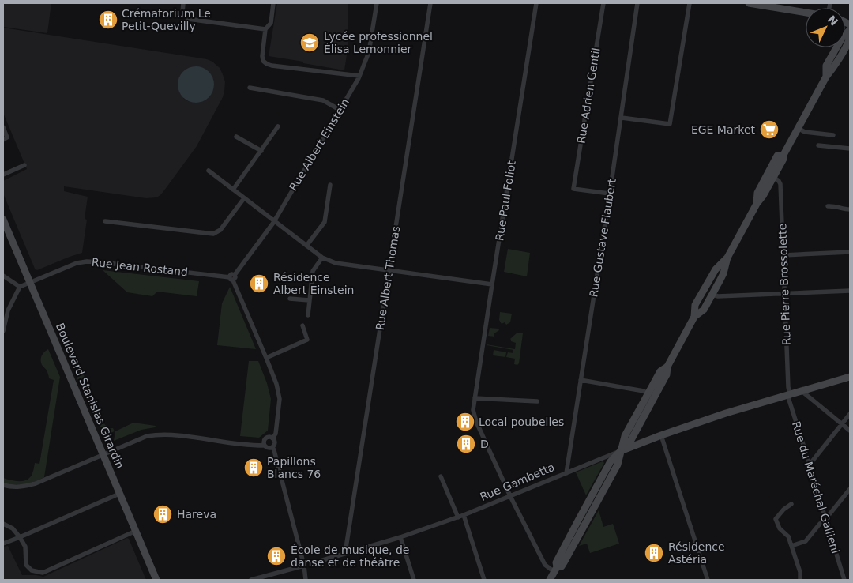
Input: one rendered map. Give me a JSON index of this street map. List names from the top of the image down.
{
  "streets": {
    "main road": ["Boulevard Stanislas Girardin", "Rue Gambetta"],
    "street": [
      "Rue Adrien Gentil",
      "Rue Albert Einstein",
      "Rue Paul Foliot",
      "Rue Gustave Flaubert",
      "Rue Jean Rostand",
      "Rue Albert Thomas",
      "Rue Pierre Brossolette",
      "Rue du Maréchal Gallieni"
    ]
  },
  "crossings": [
    ["Rue Adrien Gentil", "Rue Gustave Flaubert"],
    ["Rue Albert Einstein", "Rue Jean Rostand"],
    ["Rue Paul Foliot", "Rue Gambetta"],
    ["Rue Gustave Flaubert", "Rue Gambetta"],
    ["Rue Jean Rostand", "Boulevard Stanislas Girardin"],
    ["Rue Albert Thomas", "Rue Gambetta"],
    ["Rue Pierre Brossolette", "Rue Gambetta"],
    ["Rue Pierre Brossolette", "Rue du Maréchal Gallieni"],
    ["Rue Gambetta", "Rue du Maréchal Gallieni"]
  ],
  "places": {
    "building": [
      "Crématorium Le Petit-Quevilly",
      "Résidence Albert Einstein",
      "Local poubelles",
      "D",
      "Papillons Blancs 76",
      "Hareva",
      "Résidence Astéria",
      "École de musique, de danse et de théâtre"
    ],
    "school or university": ["Lycée professionnel Élisa Lemonnier"],
    "supermarket": ["EGE Market"]
  },
  "north": "top right"
}
